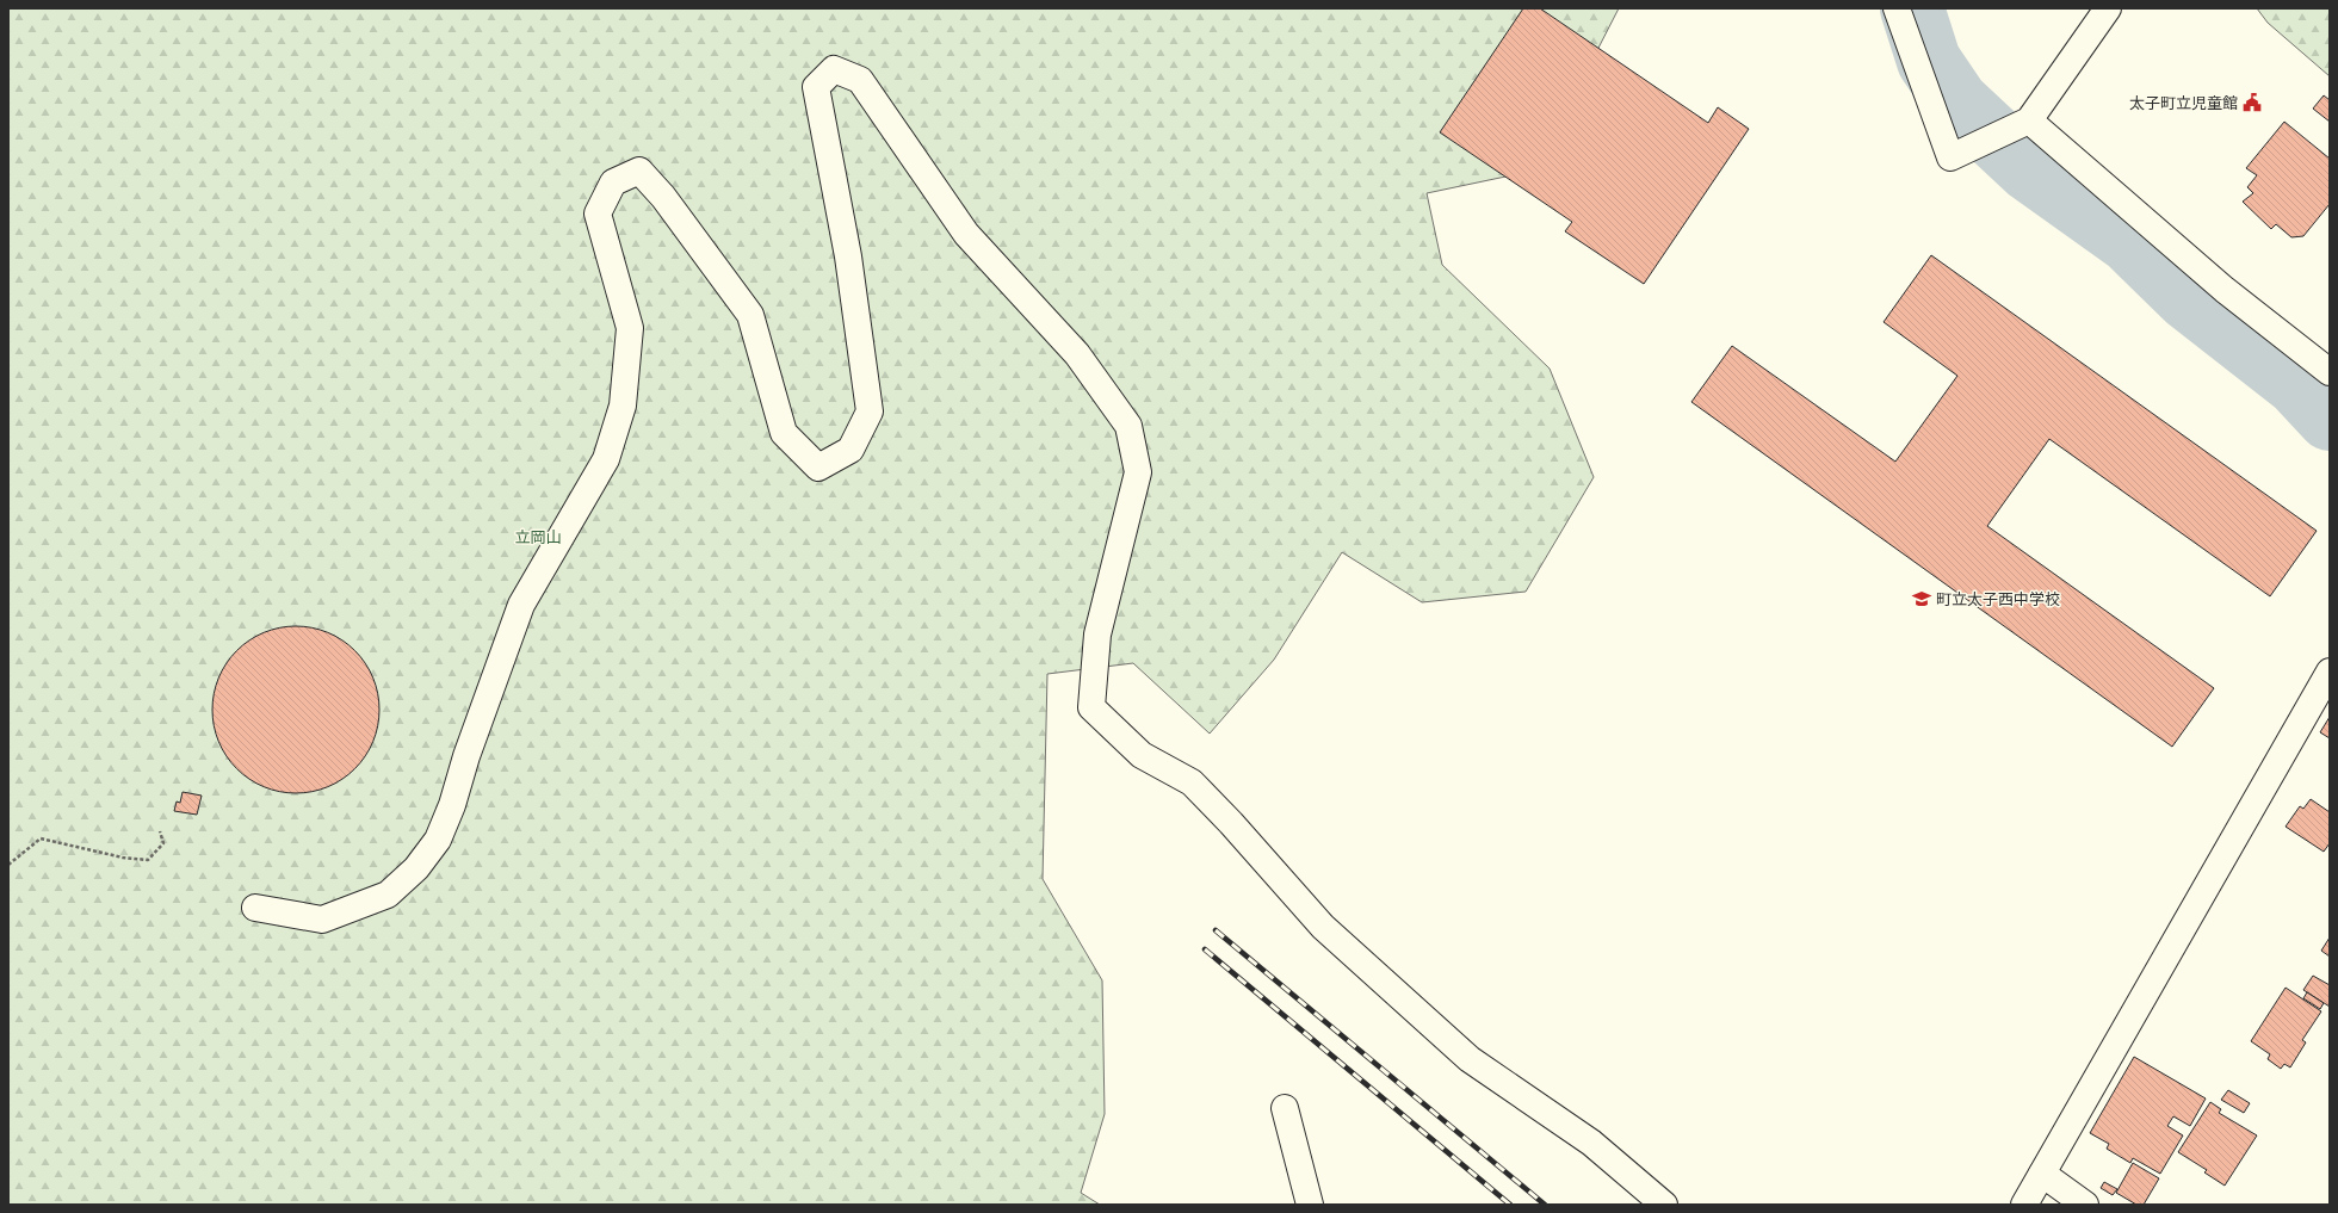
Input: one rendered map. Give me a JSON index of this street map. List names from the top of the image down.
{
  "parks": ["立岡山"],
  "places": {
    "public building": ["太子町立児童館"],
    "school or university": ["町立太子西中学校"]
  }
}
